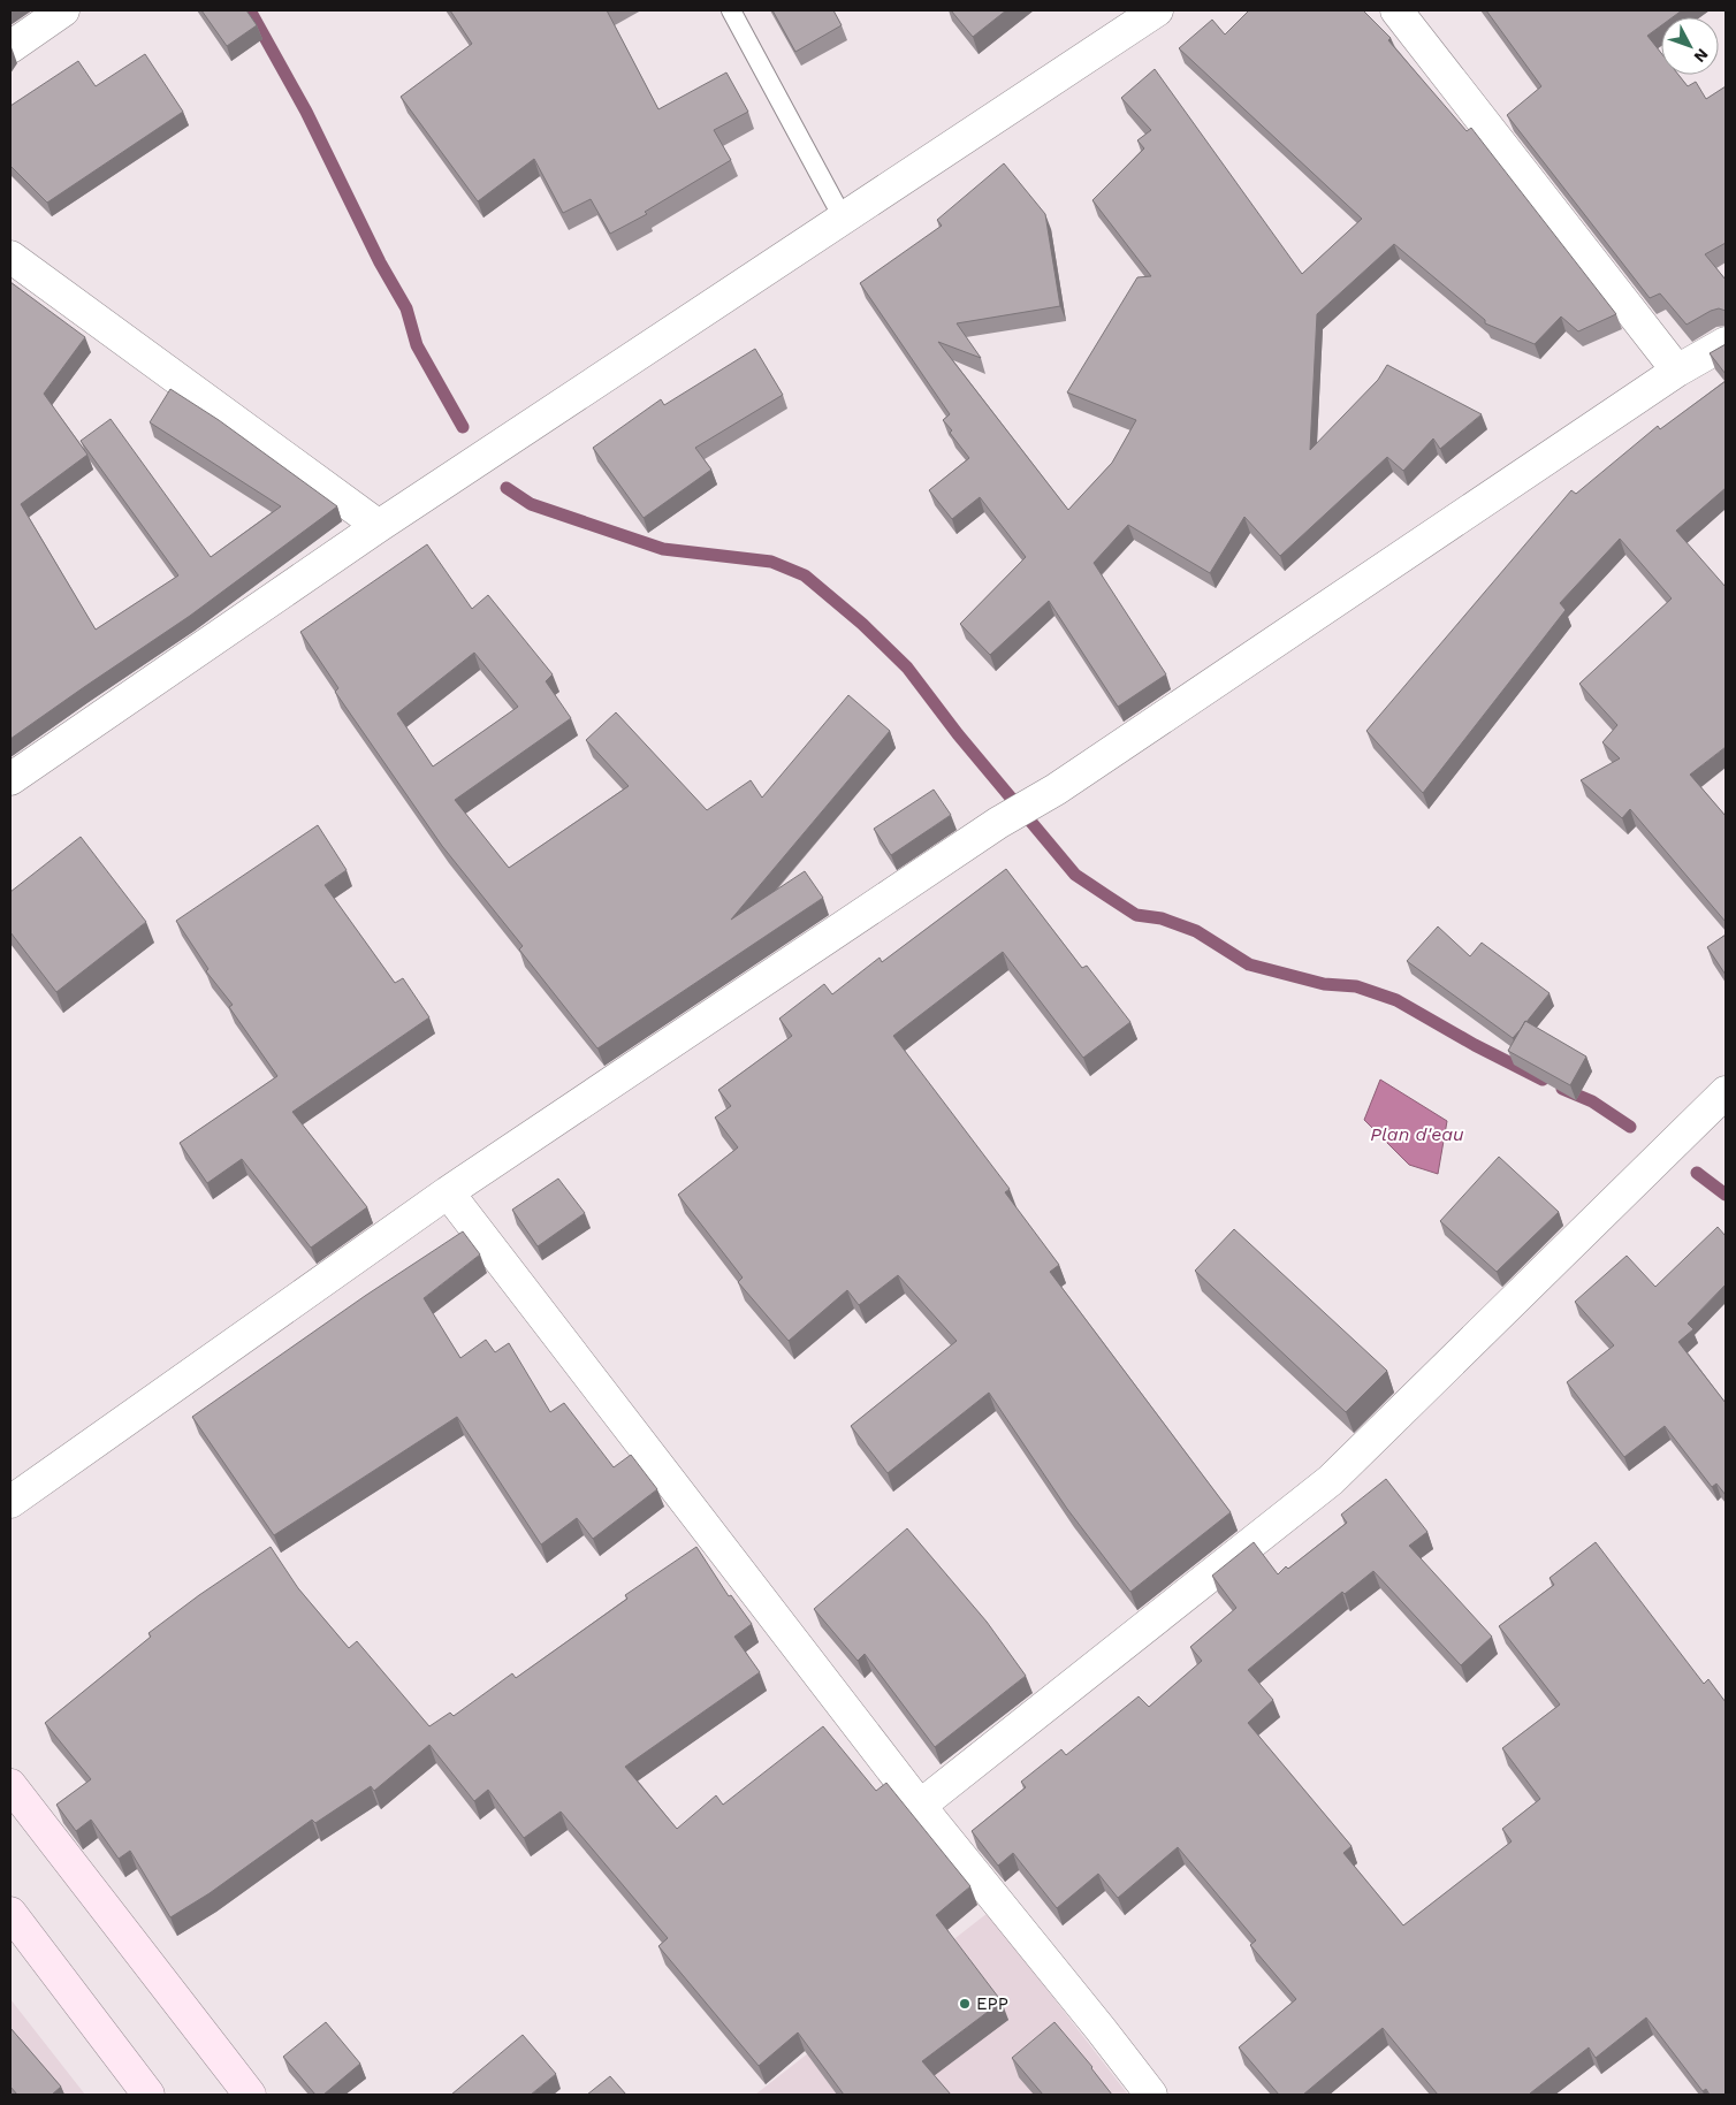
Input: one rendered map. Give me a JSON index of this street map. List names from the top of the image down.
{
  "water": ["Plan d'eau"],
  "places": ["EPP"],
  "north": "bottom right"
}
